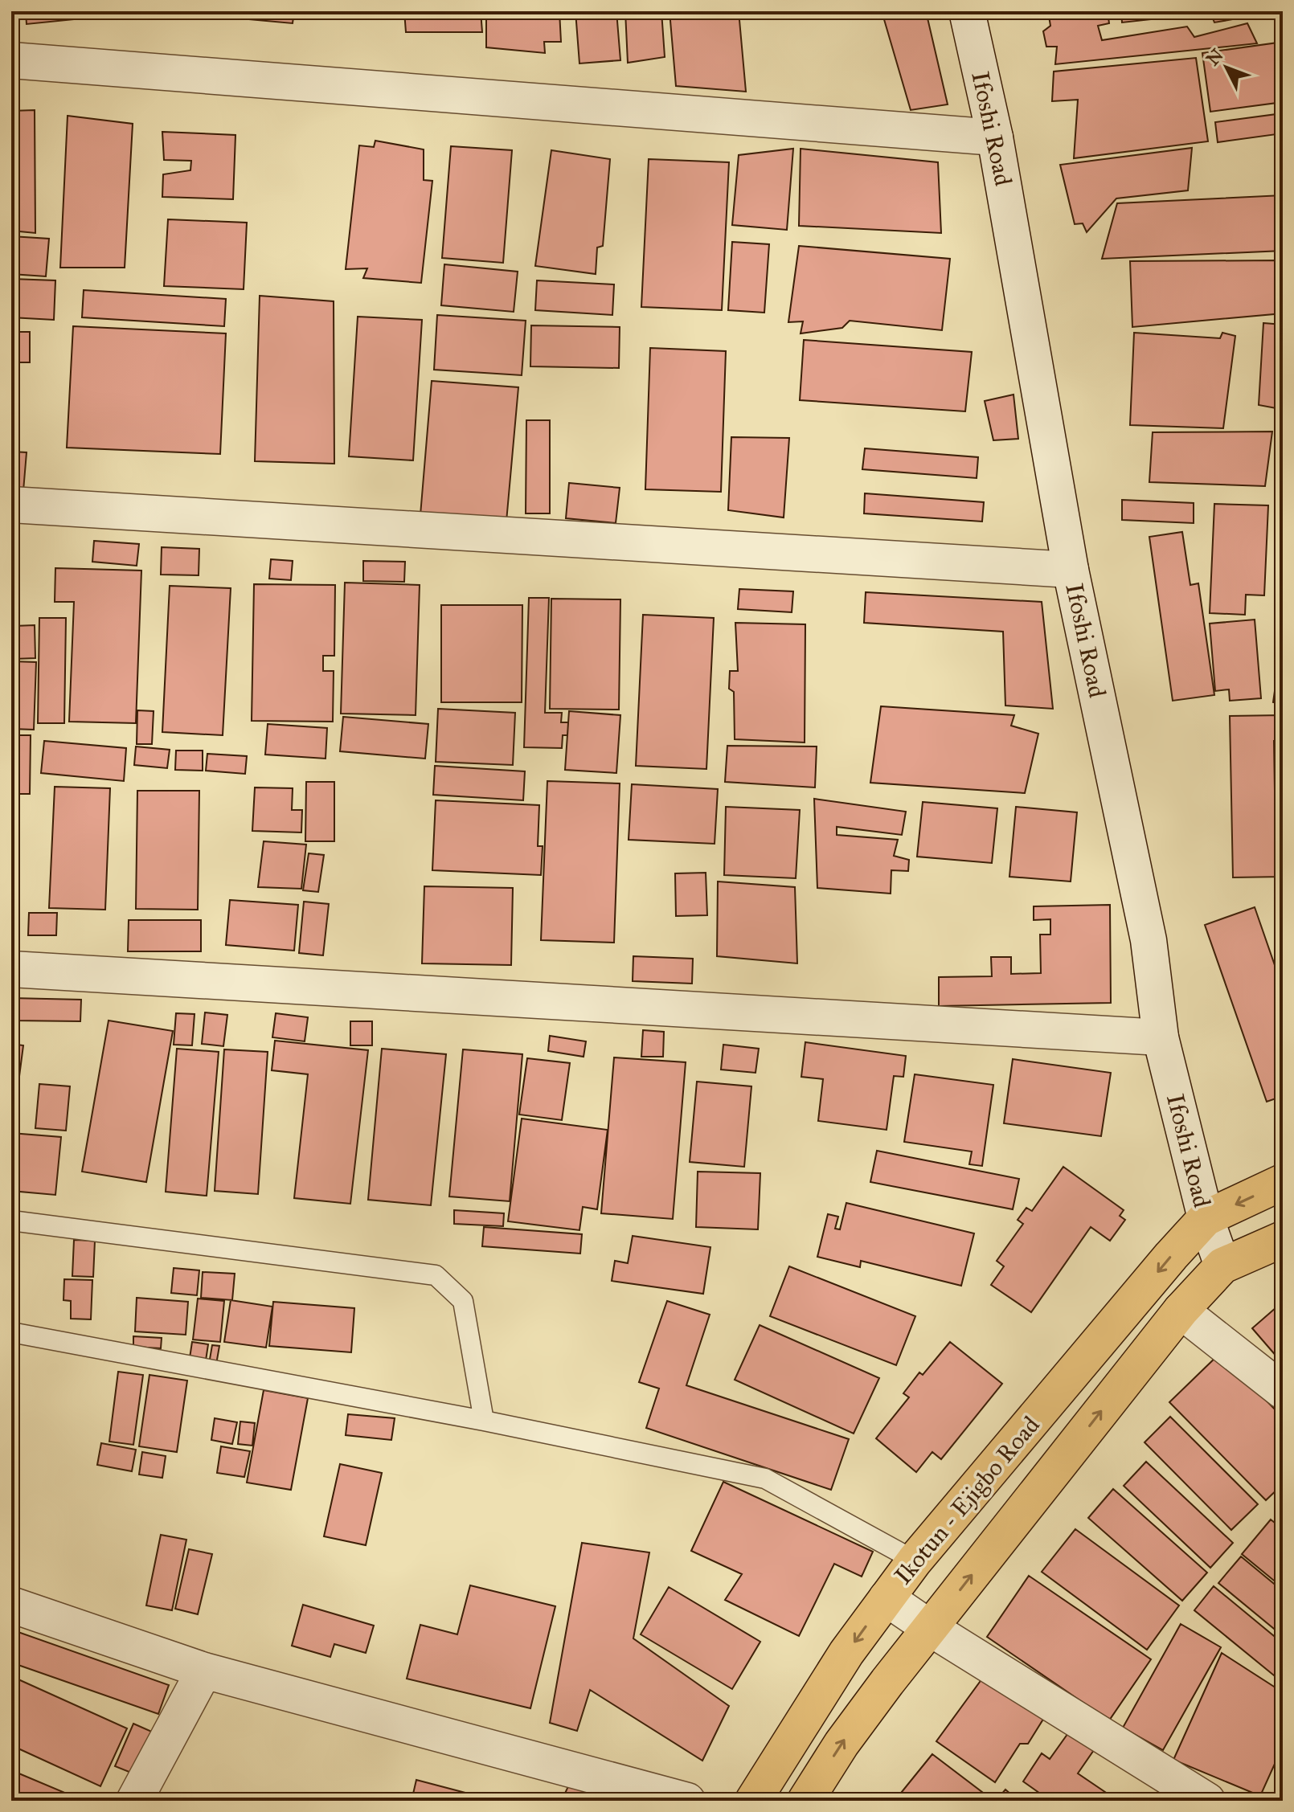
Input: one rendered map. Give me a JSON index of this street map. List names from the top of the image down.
{
  "streets": {
    "main road": ["Ikotun - Ejigbo Road"],
    "street": ["Ifoshi Road"]
  },
  "crossings": [
    ["Ifoshi Road", "Ikotun - Ejigbo Road"]
  ],
  "north": "top left"
}
